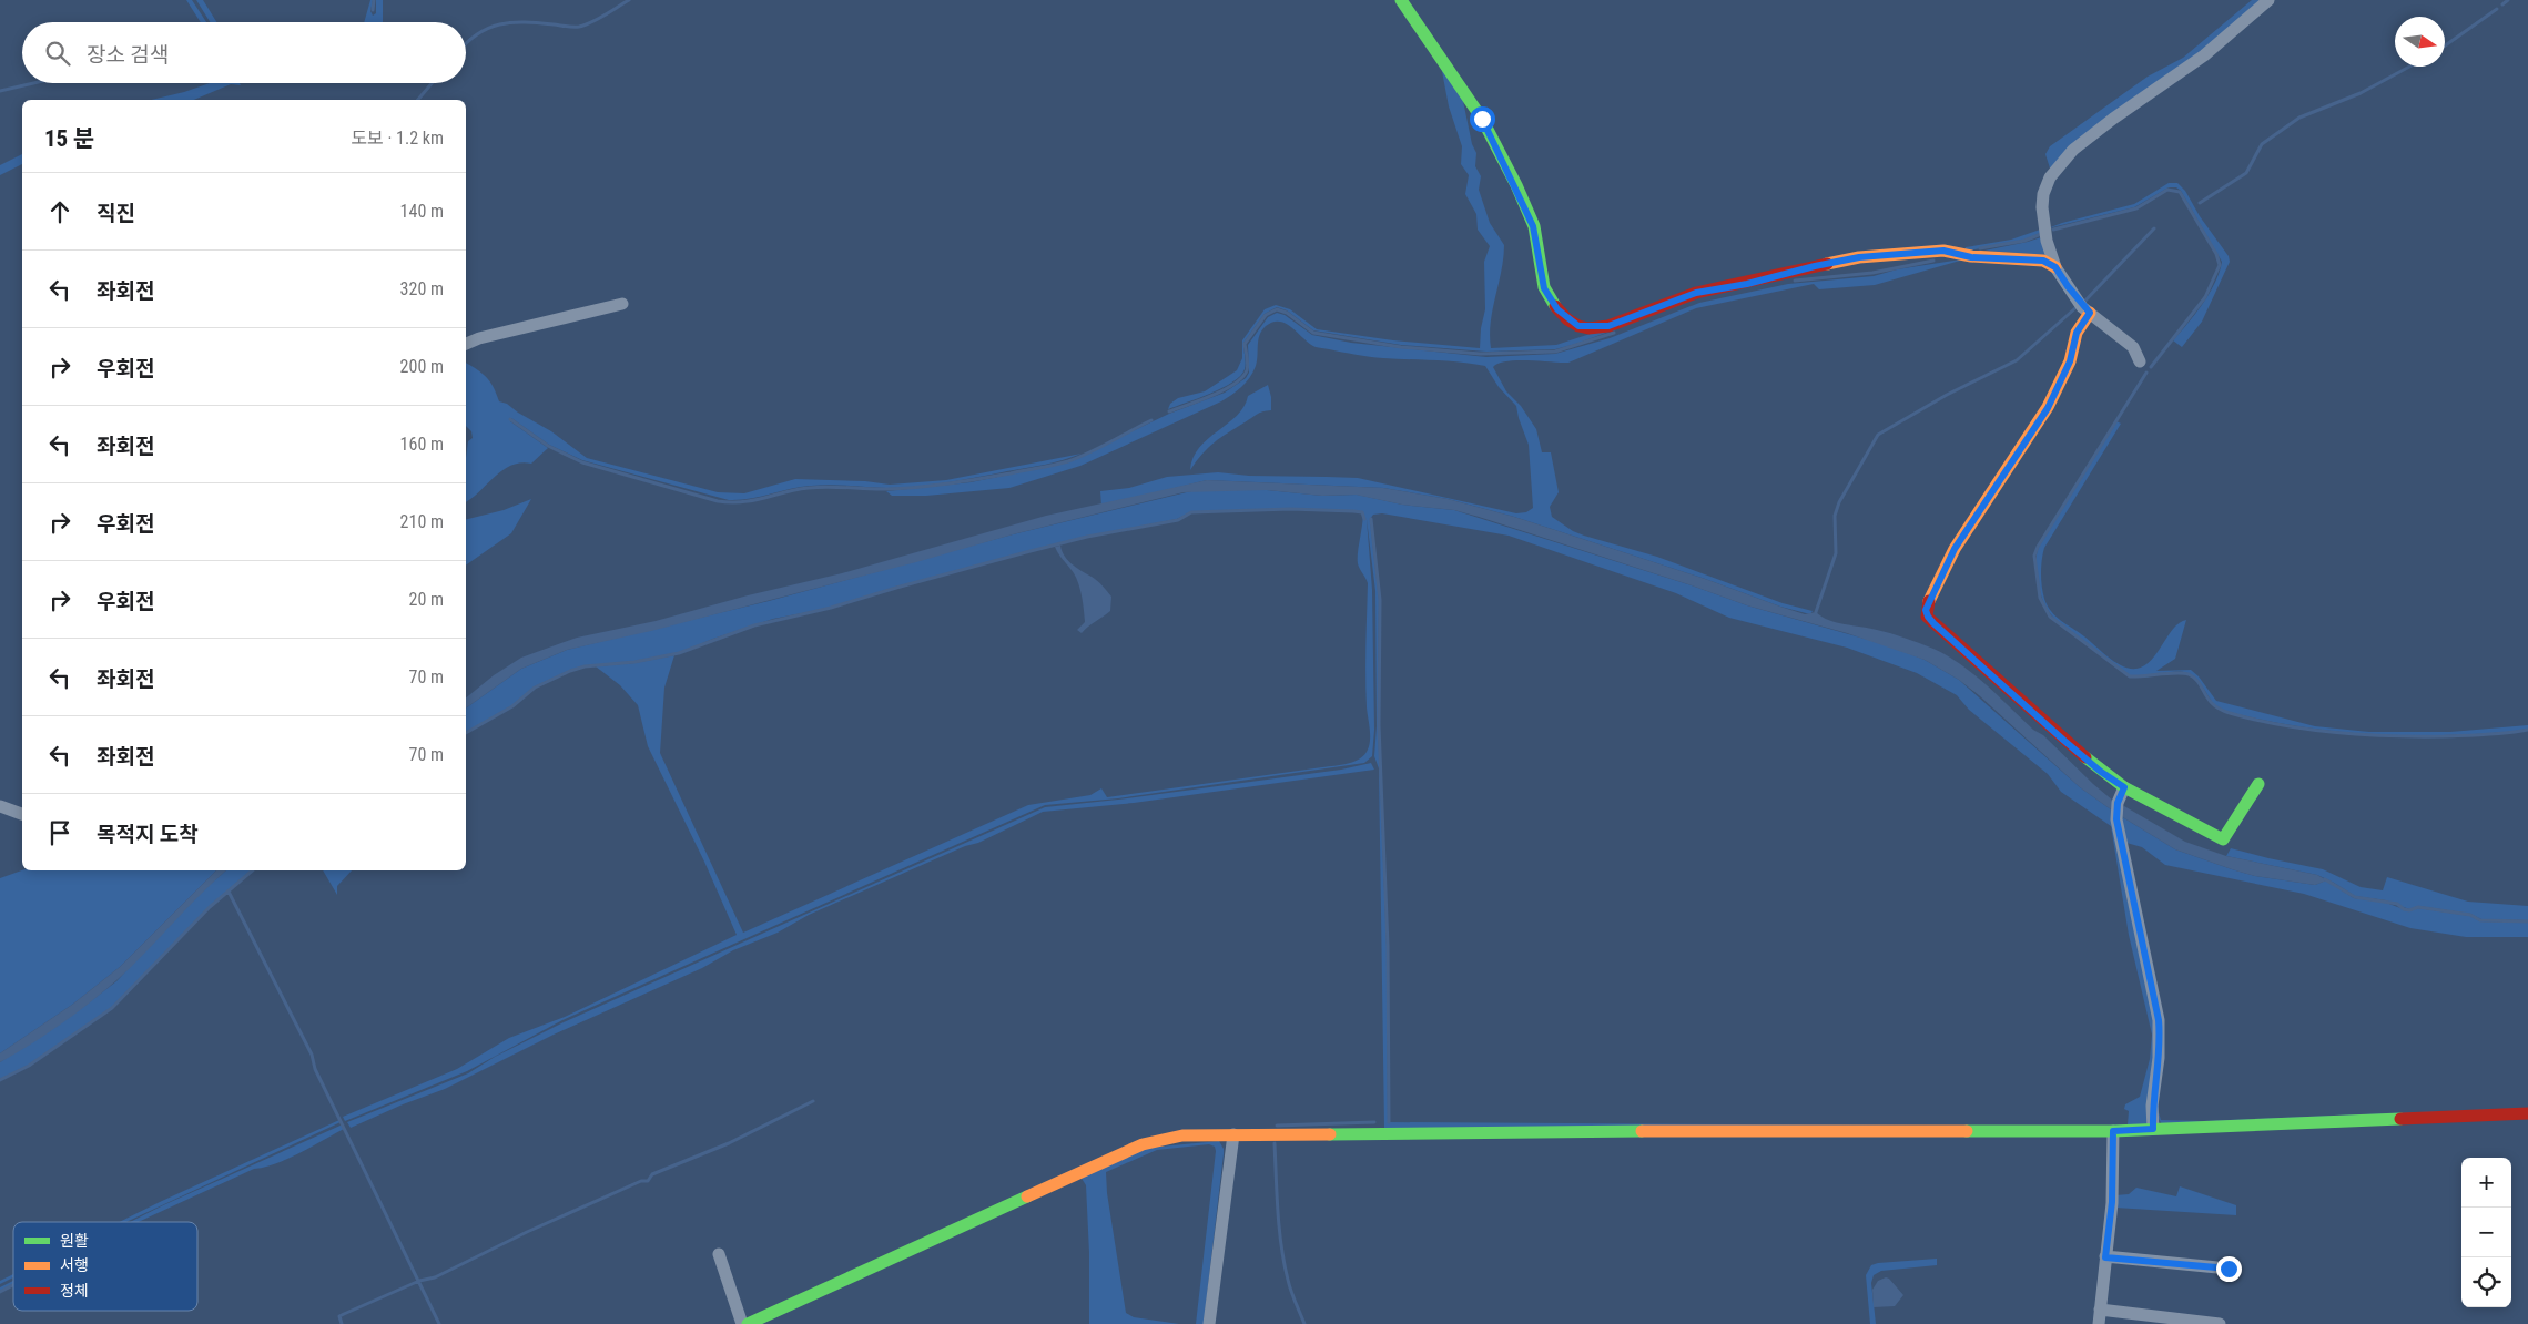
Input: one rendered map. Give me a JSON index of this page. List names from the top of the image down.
{
  "legend": ["원활", "서행", "정체"],
  "north": "right",
  "page": {
    "search": "장소 검색",
    "heading": ["15 분", "도보 · 1.2 km"],
    "list": [
      ["직진", "140 m"],
      ["좌회전", "320 m"],
      ["우회전", "200 m"],
      ["좌회전", "160 m"],
      ["우회전", "210 m"],
      ["우회전", "20 m"],
      ["좌회전", "70 m"],
      ["좌회전", "70 m"],
      "목적지 도착"
    ],
    "map_buttons": ["+", "−"]
  }
}
